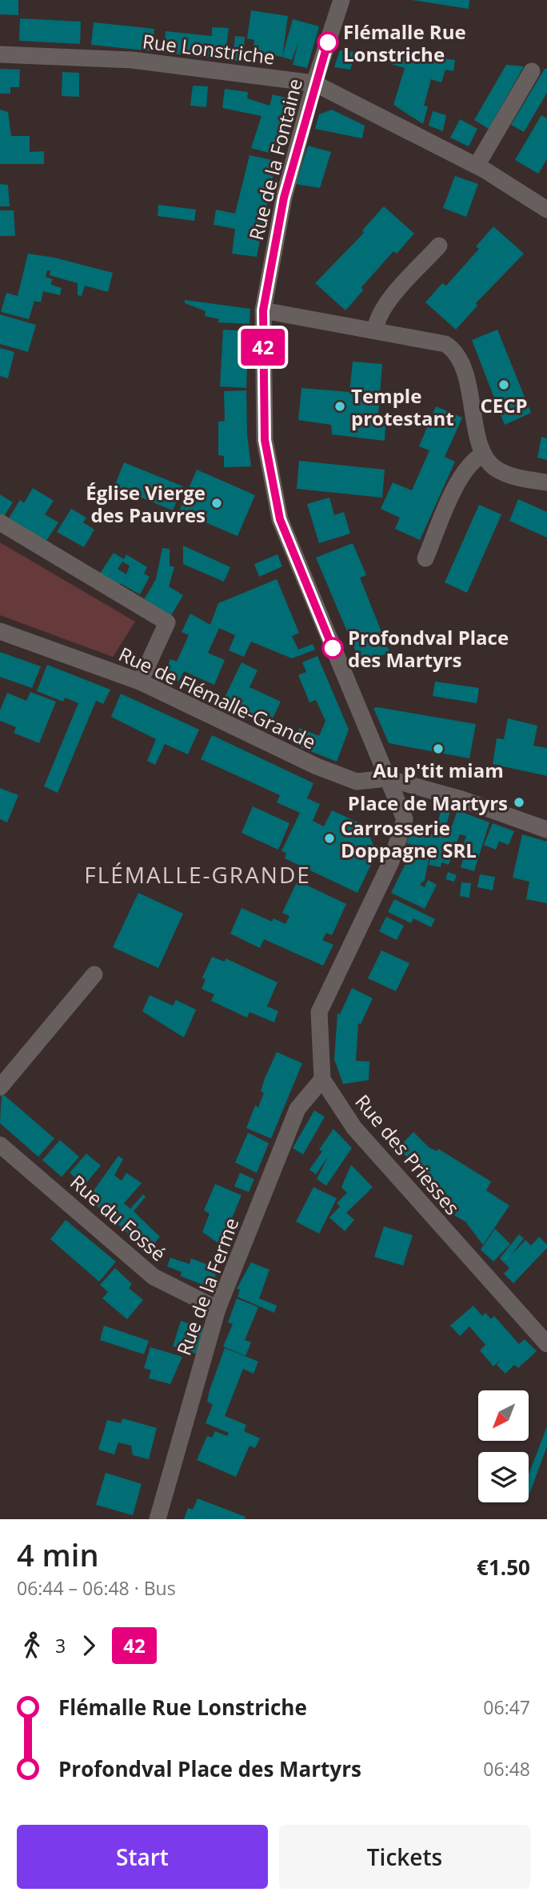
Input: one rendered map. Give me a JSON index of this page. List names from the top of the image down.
{
  "streets": {
    "street": [
      "Rue Lonstriche",
      "Rue de la Fontaine",
      "Rue de Flémalle-Grande",
      "Rue des Priesses",
      "Rue du Fossé",
      "Rue de la Ferme"
    ]
  },
  "crossings": [
    ["Rue Lonstriche", "Rue de la Fontaine"],
    ["Rue de la Fontaine", "Rue de Flémalle-Grande"],
    ["Rue des Priesses", "Rue de la Ferme"],
    ["Rue du Fossé", "Rue de la Ferme"]
  ],
  "districts": ["FLÉMALLE-GRANDE"],
  "places": [
    "Flémalle Rue Lonstriche",
    "CECP",
    "Temple protestant",
    "Église Vierge des Pauvres",
    "Profondval Place des Martyrs",
    "Au p'tit miam",
    "Place de Martyrs",
    "Carrosserie Doppagne SRL"
  ],
  "lines": ["bus line 42"],
  "north": "bottom left",
  "page": {
    "on_map": "42",
    "heading": ["4 min", "06:44 – 06:48 · Bus", "€1.50"],
    "legs": ["3", "42"],
    "list": [
      {
        "name": "Flémalle Rue Lonstriche",
        "value": "06:47"
      },
      {
        "name": "Profondval Place des Martyrs",
        "value": "06:48"
      }
    ],
    "buttons": ["Start", "Tickets"]
  }
}
